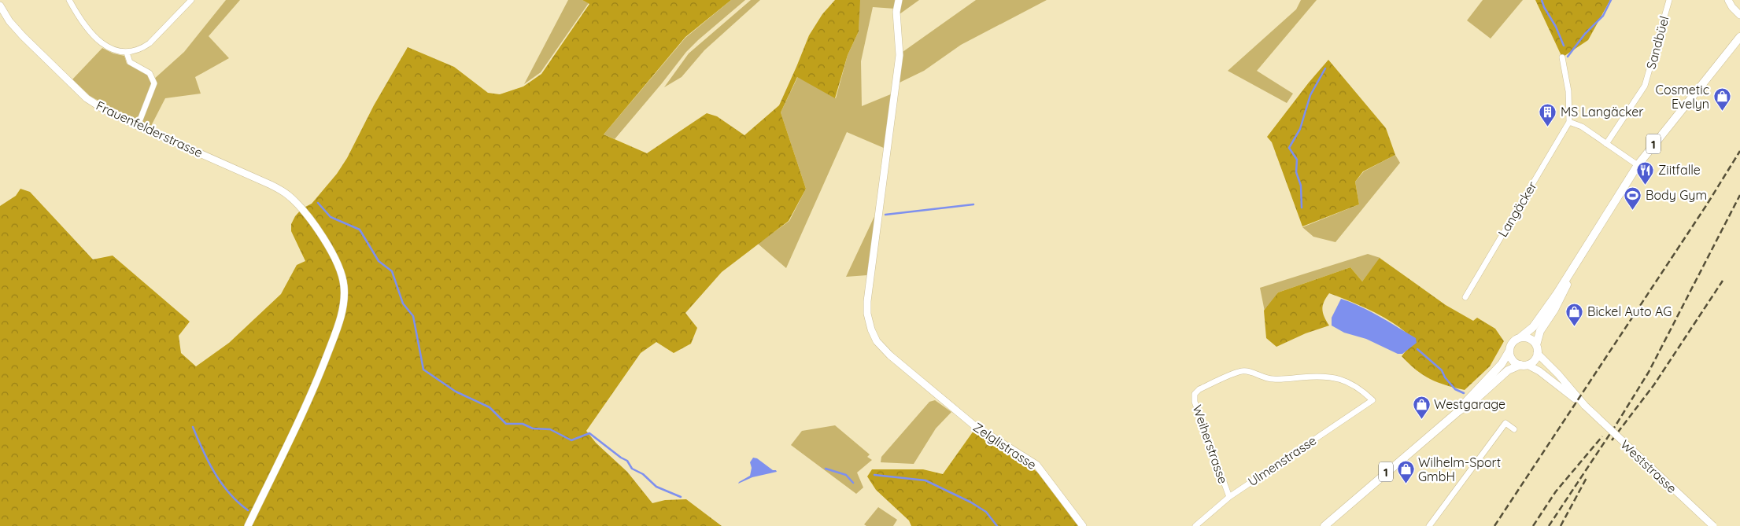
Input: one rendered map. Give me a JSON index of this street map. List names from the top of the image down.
{
  "streets": {
    "main road": ["1"],
    "street": [
      "Sandbüel",
      "Frauenfelderstrasse",
      "Langäcker",
      "Weiherstrasse",
      "Zelglistrasse",
      "Ulmenstrasse",
      "Weststrasse"
    ]
  },
  "crossings": [
    ["1", "Weststrasse"],
    ["Weiherstrasse", "Ulmenstrasse"]
  ],
  "places": {
    "shop": [
      "Cosmetic Evelyn",
      "Bickel Auto AG",
      "Westgarage",
      "Wilhelm-Sport GmbH"
    ],
    "building": ["MS Langäcker"],
    "restaurant": ["Ziitfalle"],
    "sports": ["Body Gym"]
  }
}
